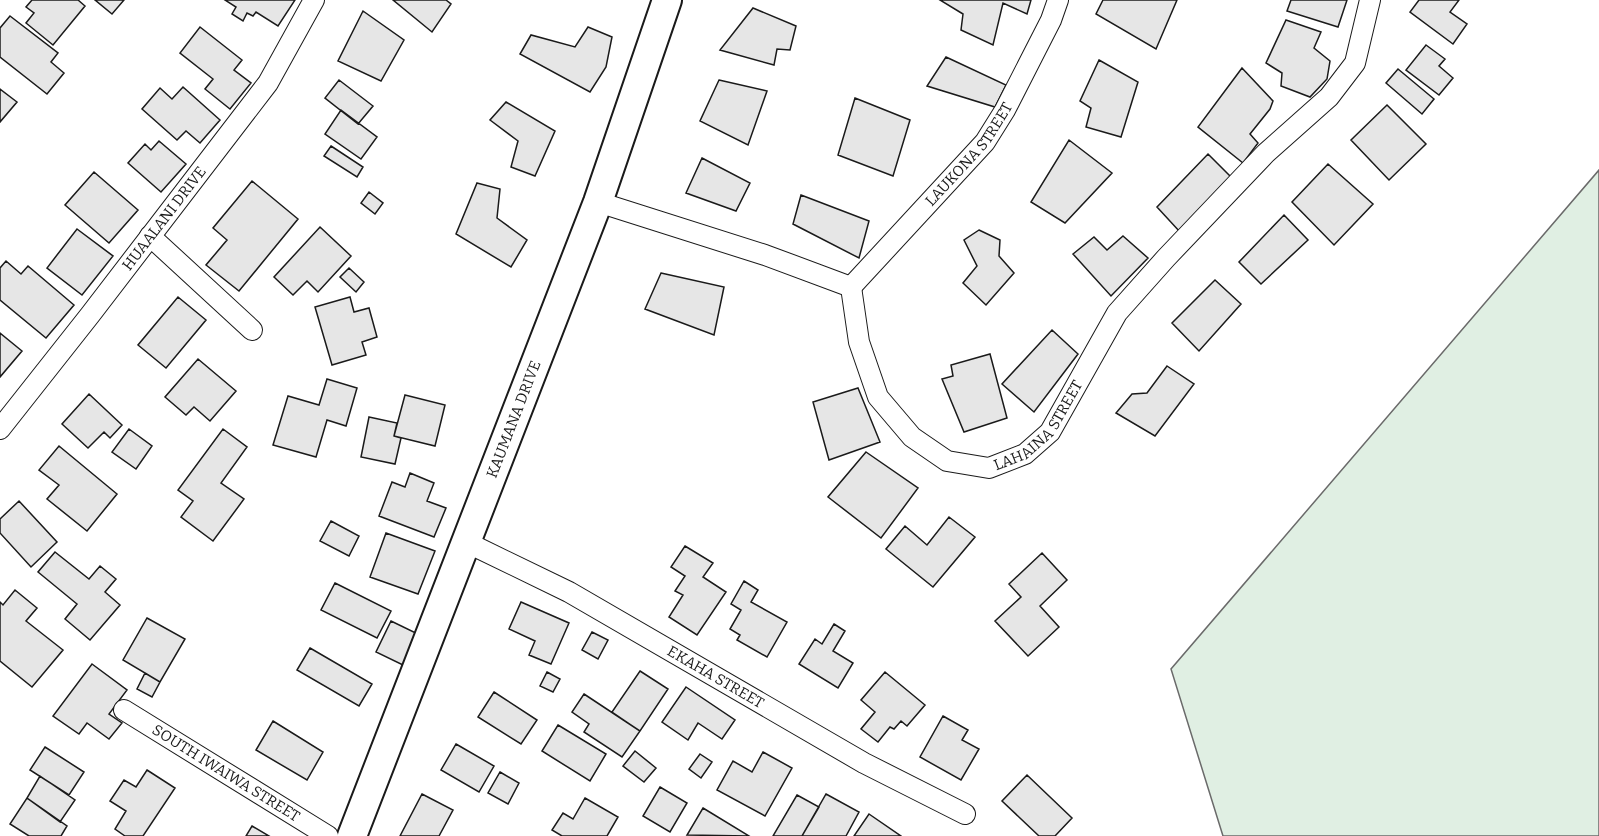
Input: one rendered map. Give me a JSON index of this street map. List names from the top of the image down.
{
  "streets": {
    "street": [
      "LAUKONA STREET",
      "HUAALANI DRIVE",
      "KAUMANA DRIVE",
      "LAHAINA STREET",
      "EKAHA STREET",
      "SOUTH IWAIWA STREET"
    ]
  },
  "crossings": [
    ["LAUKONA STREET", "LAHAINA STREET"],
    ["KAUMANA DRIVE", "EKAHA STREET"]
  ]
}
